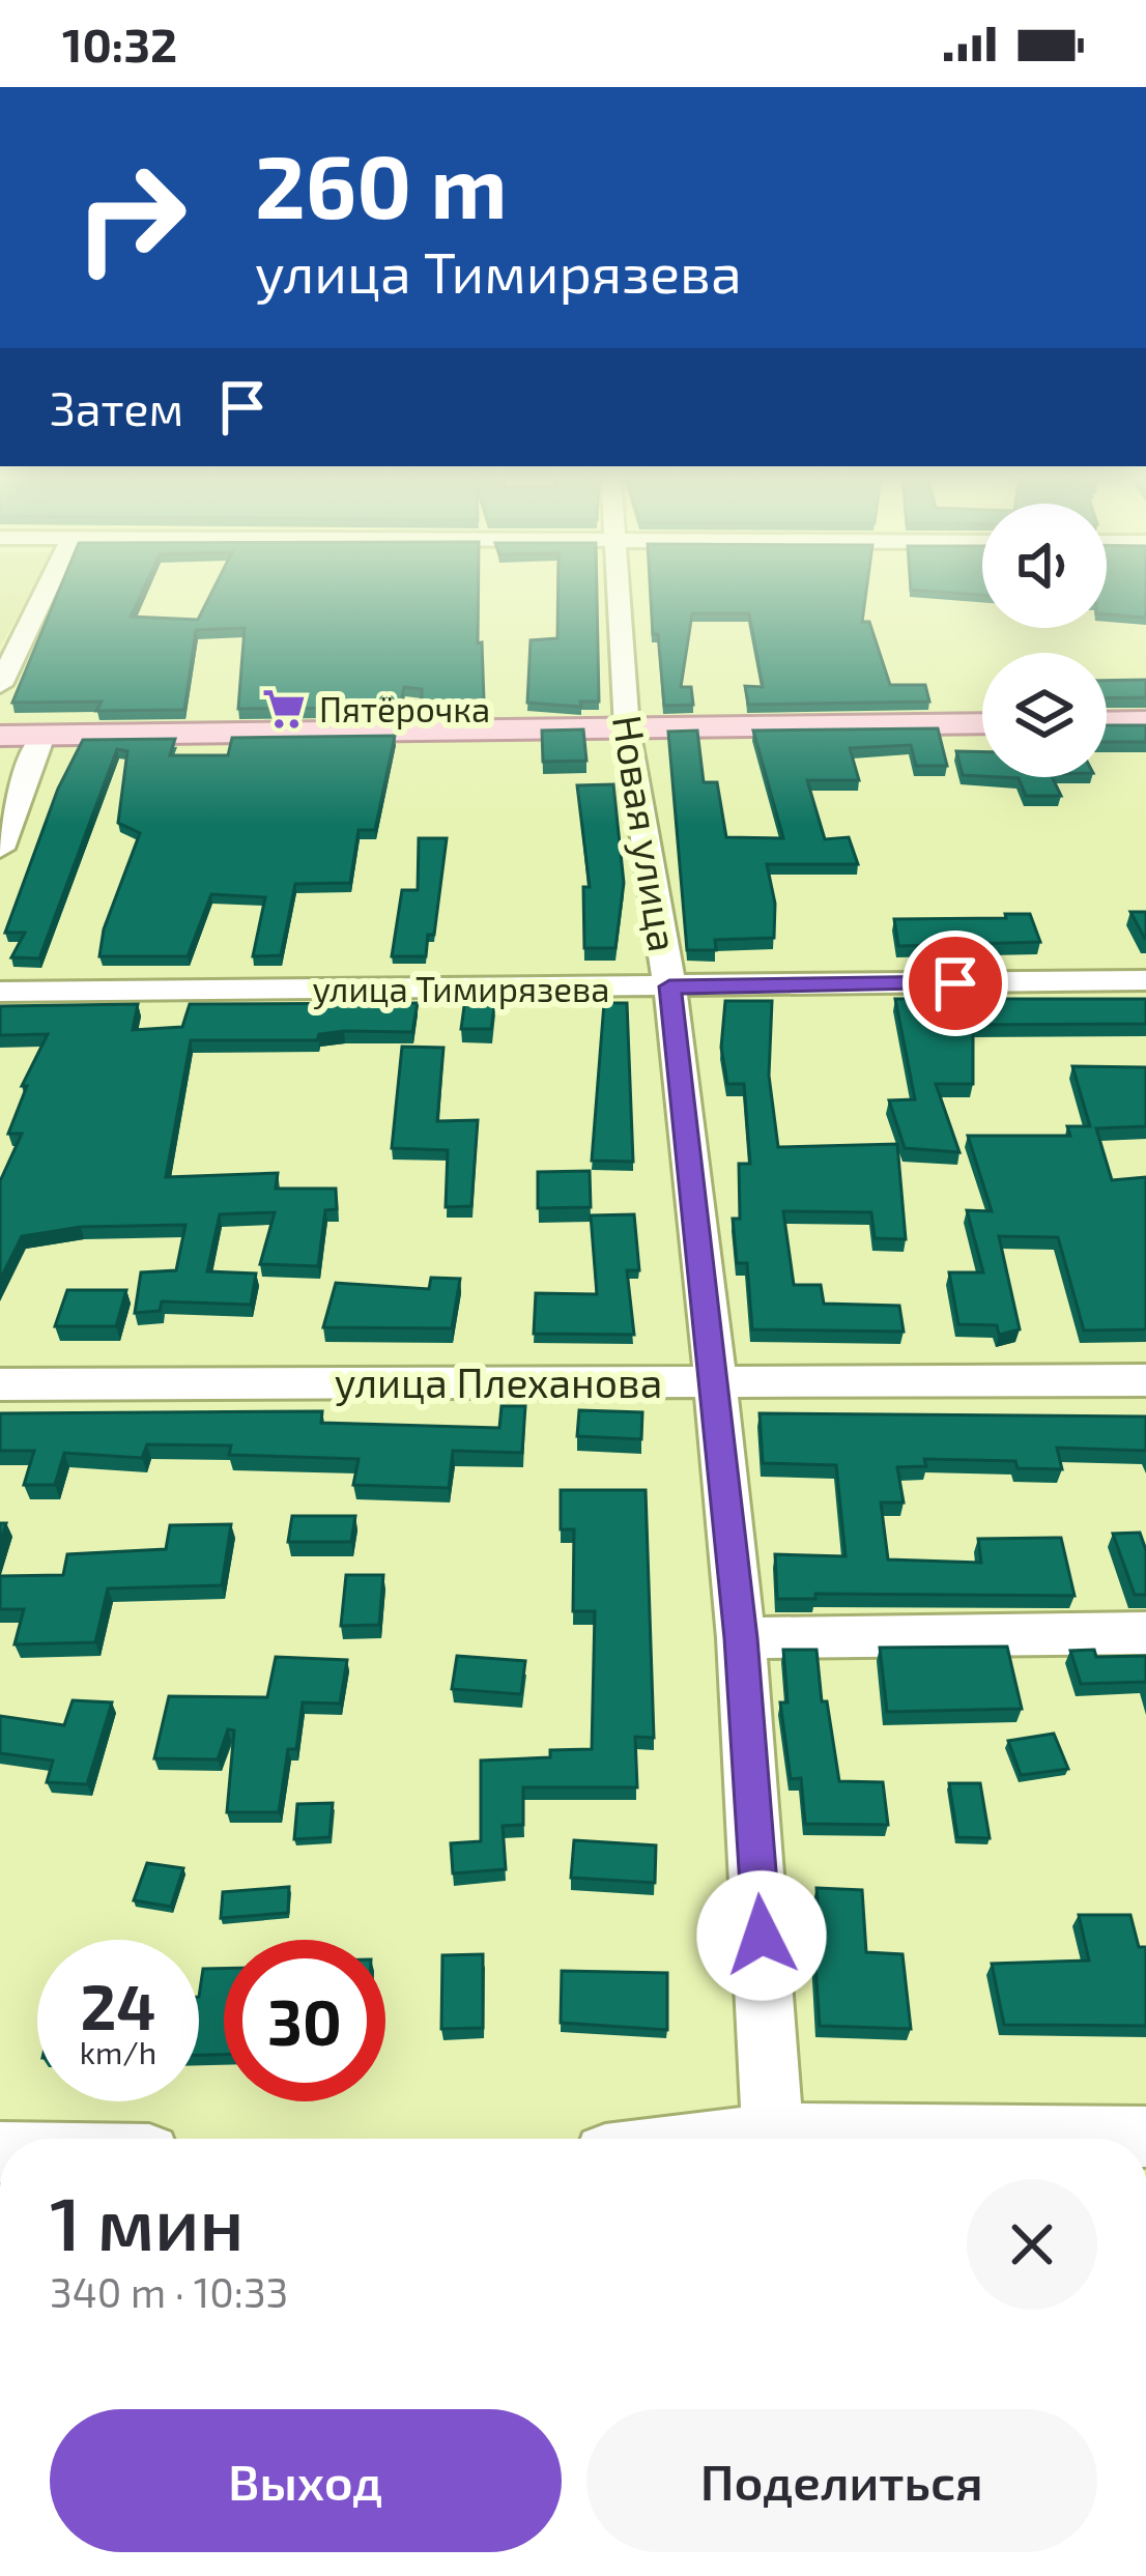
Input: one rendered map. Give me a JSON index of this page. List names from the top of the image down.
{
  "streets": {
    "street": ["Новая улица", "улица Тимирязева", "улица Плеханова"]
  },
  "crossings": [
    ["Новая улица", "улица Тимирязева"],
    ["Новая улица", "улица Плеханова"]
  ],
  "places": {
    "supermarket": ["Пятёрочка"]
  },
  "page": {
    "status": "10:32",
    "turn": ["260 m", "улица Тимирязева"],
    "then": "Затем",
    "speed": "24 km/h",
    "limit": "30",
    "heading": ["1 мин", "340 m · 10:33"],
    "buttons": ["Выход", "Поделиться"]
  }
}
